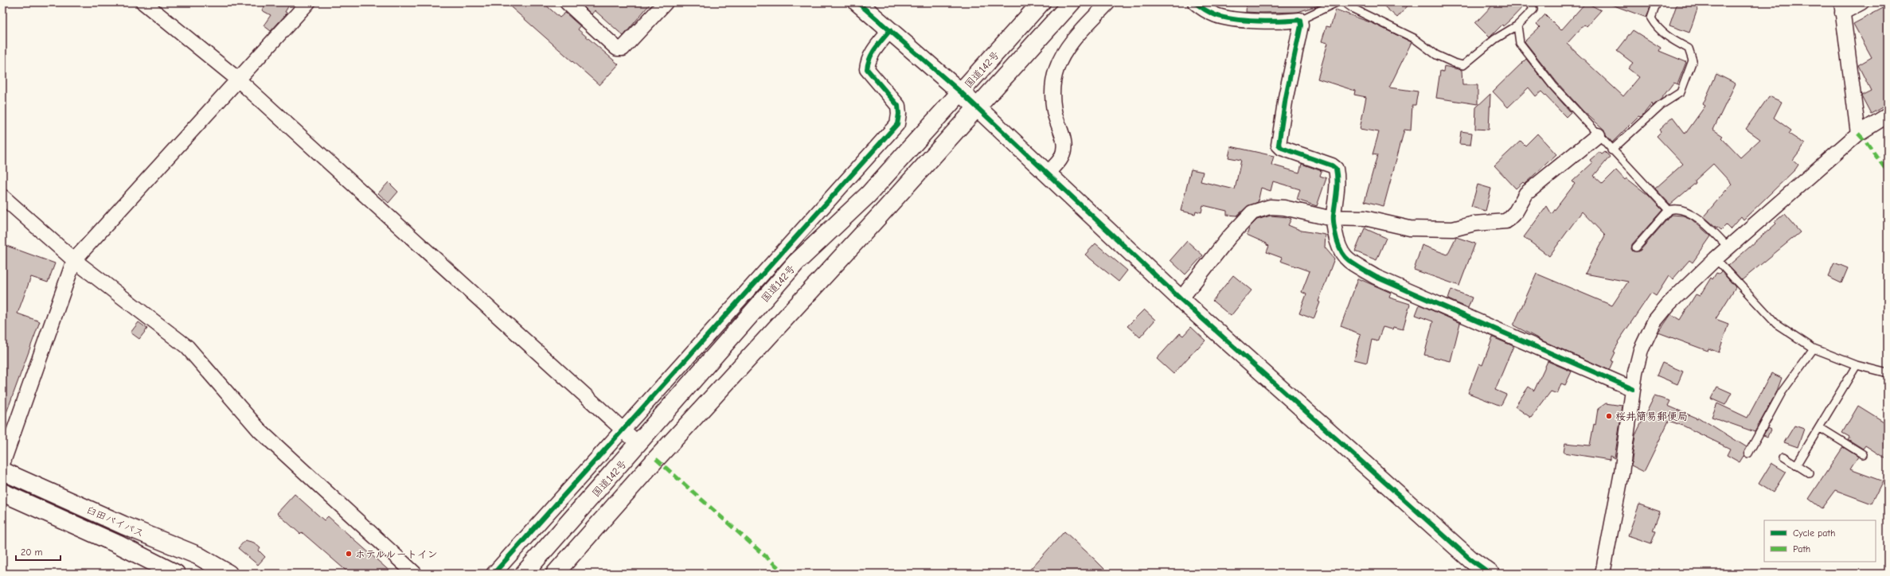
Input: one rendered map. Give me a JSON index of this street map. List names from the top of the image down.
{
  "streets": {
    "main road": ["国道142号", "臼田バイパス"]
  },
  "places": ["桜井簡易郵便局", "ホテルルートイン"],
  "legend": ["Cycle path", "Path"],
  "scale_bar": "20 m"
}
